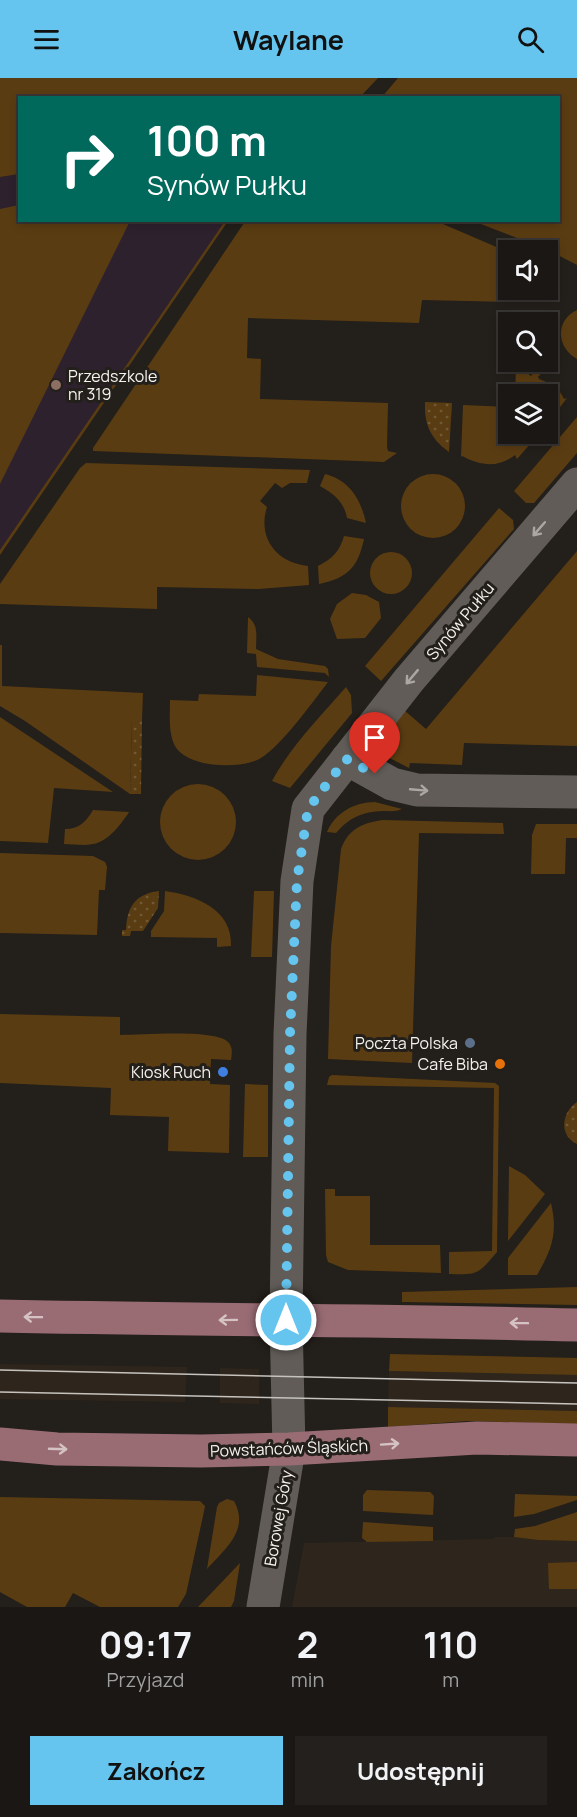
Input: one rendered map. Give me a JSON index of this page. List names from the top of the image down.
{
  "streets": {
    "main road": ["Powstańców Śląskich"],
    "street": ["Synów Pułku", "Borowej Góry"]
  },
  "crossings": [
    ["Synów Pułku", "Borowej Góry"],
    ["Powstańców Śląskich", "Borowej Góry"]
  ],
  "one_way": ["Synów Pułku"],
  "places": [
    "Przedszkole nr 319",
    "Poczta Polska",
    "Cafe Biba",
    "Kiosk Ruch"
  ],
  "page": {
    "header": "Waylane",
    "turn": ["100 m", "Synów Pułku"],
    "eta": [
      "09:17",
      "Przyjazd",
      "2",
      "min",
      "110",
      "m"
    ],
    "buttons": ["Zakończ", "Udostępnij"]
  }
}
